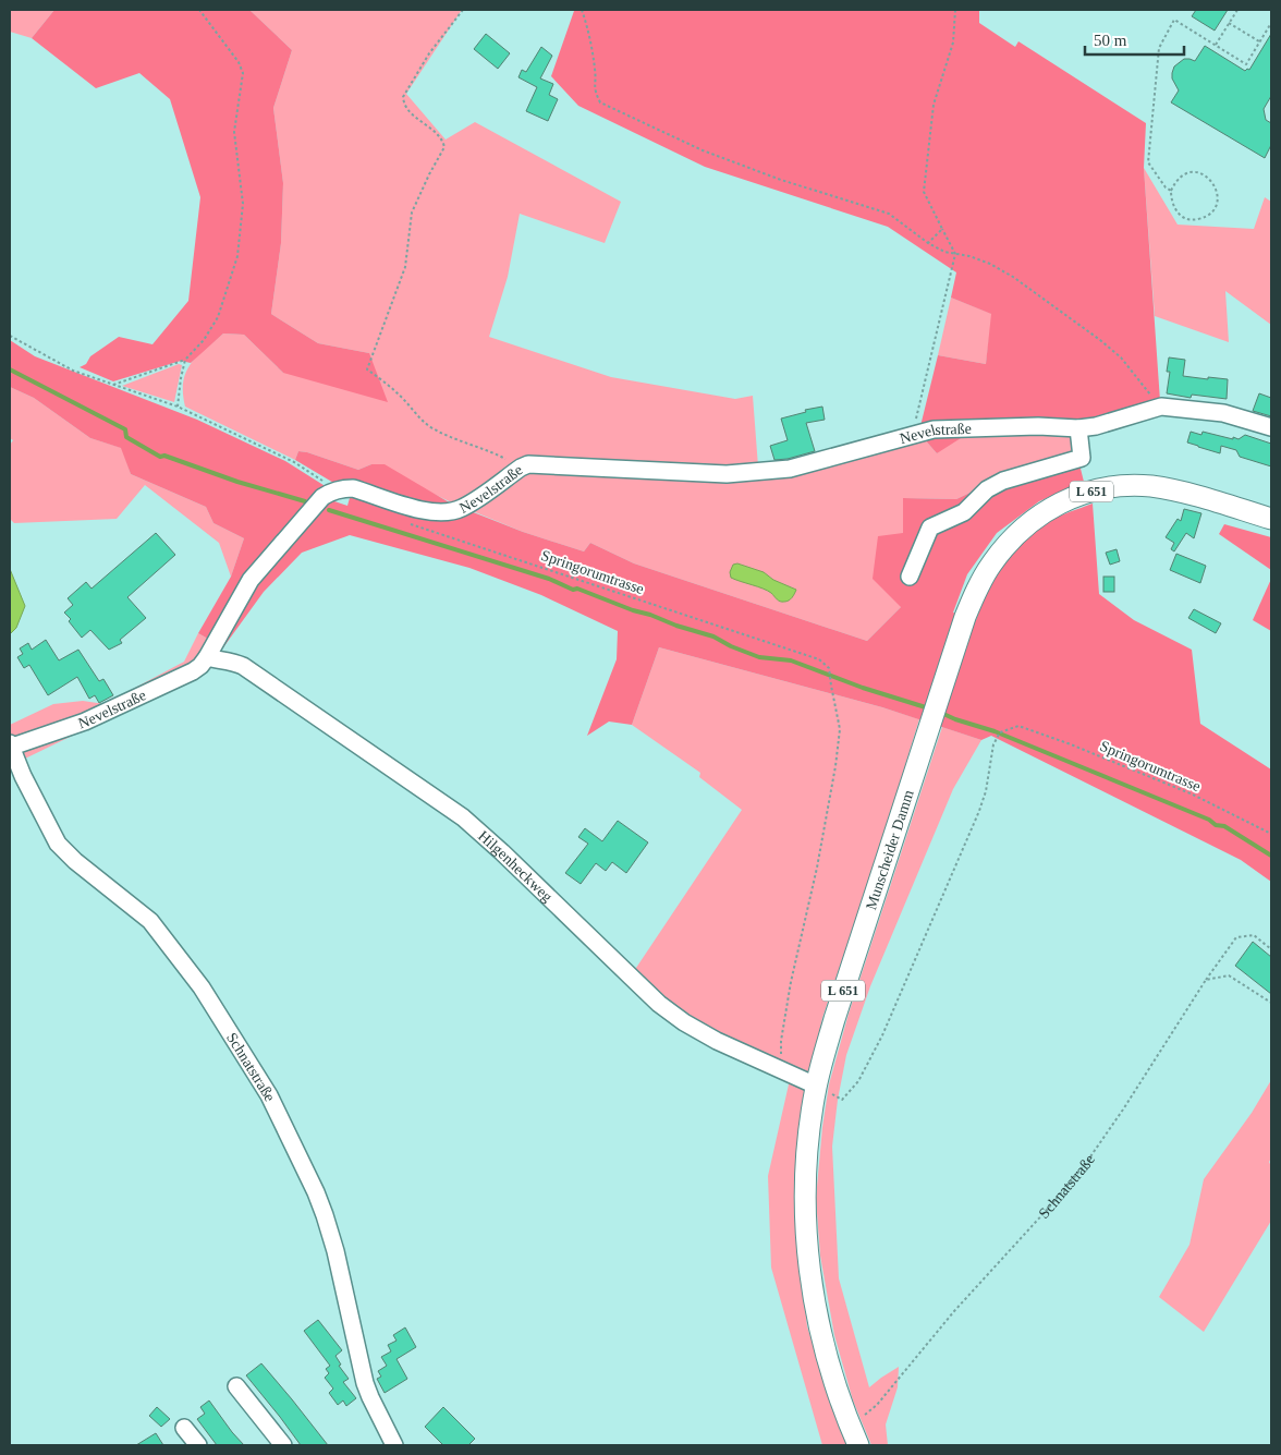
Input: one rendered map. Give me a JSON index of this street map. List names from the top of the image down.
{
  "streets": {
    "main road": ["L 651", "Munscheider Damm"],
    "street": ["Nevelstraße", "Hilgenheckweg", "Schnatstraße"],
    "path": ["Springorumtrasse"]
  },
  "crossings": [
    ["Nevelstraße", "Hilgenheckweg"],
    ["Nevelstraße", "Schnatstraße"],
    ["Springorumtrasse", "Hilgenheckweg"],
    ["Munscheider Damm", "Hilgenheckweg"],
    ["Munscheider Damm", "Schnatstraße"]
  ],
  "scale_bar": "50 m"
}
